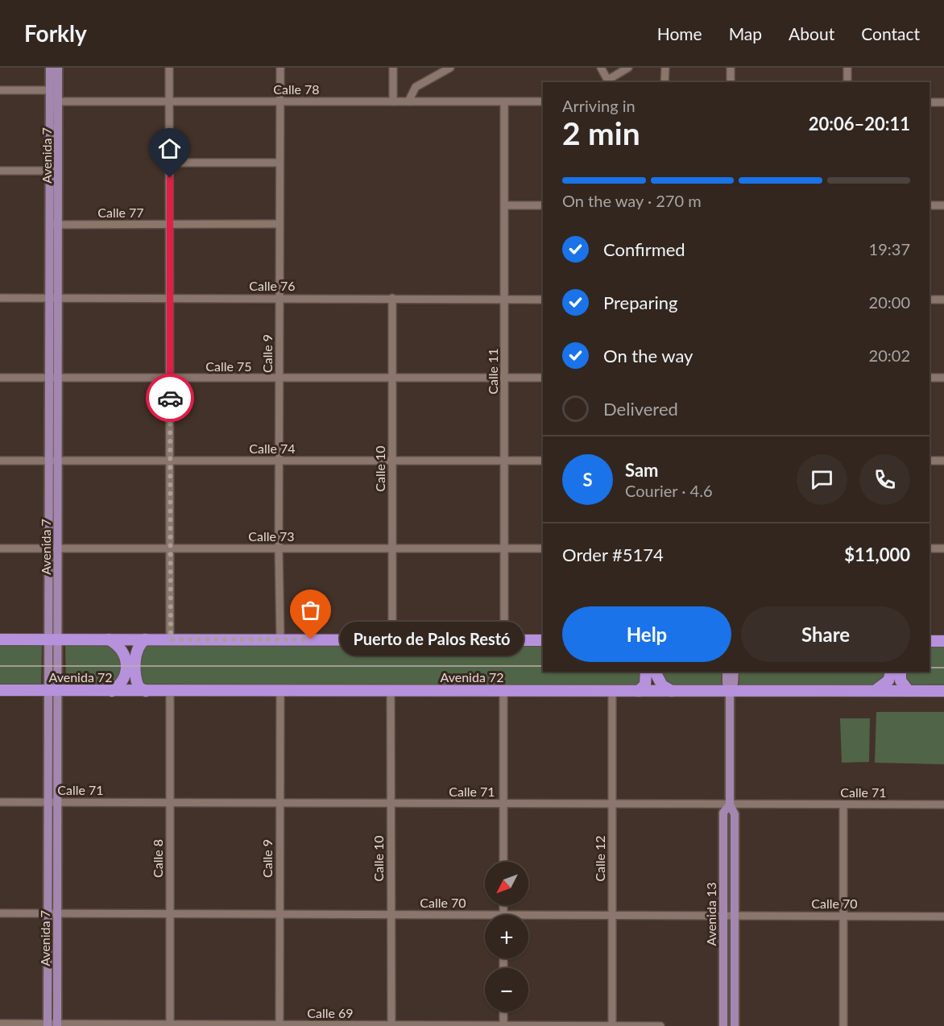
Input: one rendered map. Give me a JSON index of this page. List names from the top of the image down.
{
  "streets": {
    "highway": ["Avenida 72"],
    "main road": ["Avenida 7", "Avenida 13"],
    "street": [
      "Calle 78",
      "Calle 77",
      "Calle 76",
      "Calle 9",
      "Calle 75",
      "Calle 11",
      "Calle 74",
      "Calle 10",
      "Calle 73",
      "Calle 71",
      "Calle 8",
      "Calle 12",
      "Calle 70",
      "Calle 69"
    ]
  },
  "crossings": [
    ["Calle 78", "Avenida 7"],
    ["Calle 78", "Calle 9"],
    ["Calle 78", "Calle 11"],
    ["Avenida 7", "Calle 77"],
    ["Avenida 7", "Calle 76"],
    ["Avenida 7", "Calle 75"],
    ["Avenida 7", "Calle 74"],
    ["Avenida 7", "Calle 73"],
    ["Avenida 7", "Avenida 72"],
    ["Avenida 7", "Calle 71"],
    ["Avenida 7", "Calle 70"],
    ["Avenida 7", "Calle 69"],
    ["Calle 77", "Calle 9"],
    ["Calle 76", "Calle 9"],
    ["Calle 76", "Calle 11"],
    ["Calle 76", "Calle 10"],
    ["Calle 9", "Calle 75"],
    ["Calle 9", "Calle 74"],
    ["Calle 9", "Calle 73"],
    ["Calle 9", "Avenida 72"],
    ["Calle 9", "Calle 71"],
    ["Calle 9", "Calle 70"],
    ["Calle 9", "Calle 69"],
    ["Calle 75", "Calle 11"],
    ["Calle 75", "Calle 10"],
    ["Calle 11", "Calle 74"],
    ["Calle 11", "Calle 73"],
    ["Calle 74", "Calle 10"],
    ["Calle 10", "Calle 73"],
    ["Calle 10", "Avenida 72"],
    ["Calle 10", "Calle 71"],
    ["Calle 10", "Calle 70"],
    ["Calle 10", "Calle 69"],
    ["Avenida 72", "Calle 8"],
    ["Avenida 72", "Calle 12"],
    ["Avenida 72", "Avenida 13"],
    ["Calle 71", "Calle 8"],
    ["Calle 71", "Calle 12"],
    ["Calle 71", "Avenida 13"],
    ["Calle 8", "Calle 70"],
    ["Calle 8", "Calle 69"],
    ["Calle 12", "Calle 70"],
    ["Calle 12", "Calle 69"],
    ["Calle 70", "Avenida 13"]
  ],
  "places": ["Puerto de Palos Restó"],
  "north": "bottom left",
  "page": {
    "header": "Forkly",
    "nav": [
      "Home",
      "Map",
      "About",
      "Contact"
    ],
    "heading": ["2 min", "Arriving in", "20:06–20:11"],
    "panel": [
      "Sam",
      "Courier · 4.6",
      "Order #5174",
      "$11,000"
    ],
    "bar": "On the way · 270 m",
    "list": [
      ["Confirmed", "19:37"],
      ["Preparing", "20:00"],
      ["On the way", "20:02"],
      "Delivered"
    ],
    "round": "S",
    "buttons": ["Help", "Share"],
    "bubble": "Puerto de Palos Restó",
    "map_buttons": ["+", "−"]
  }
}
